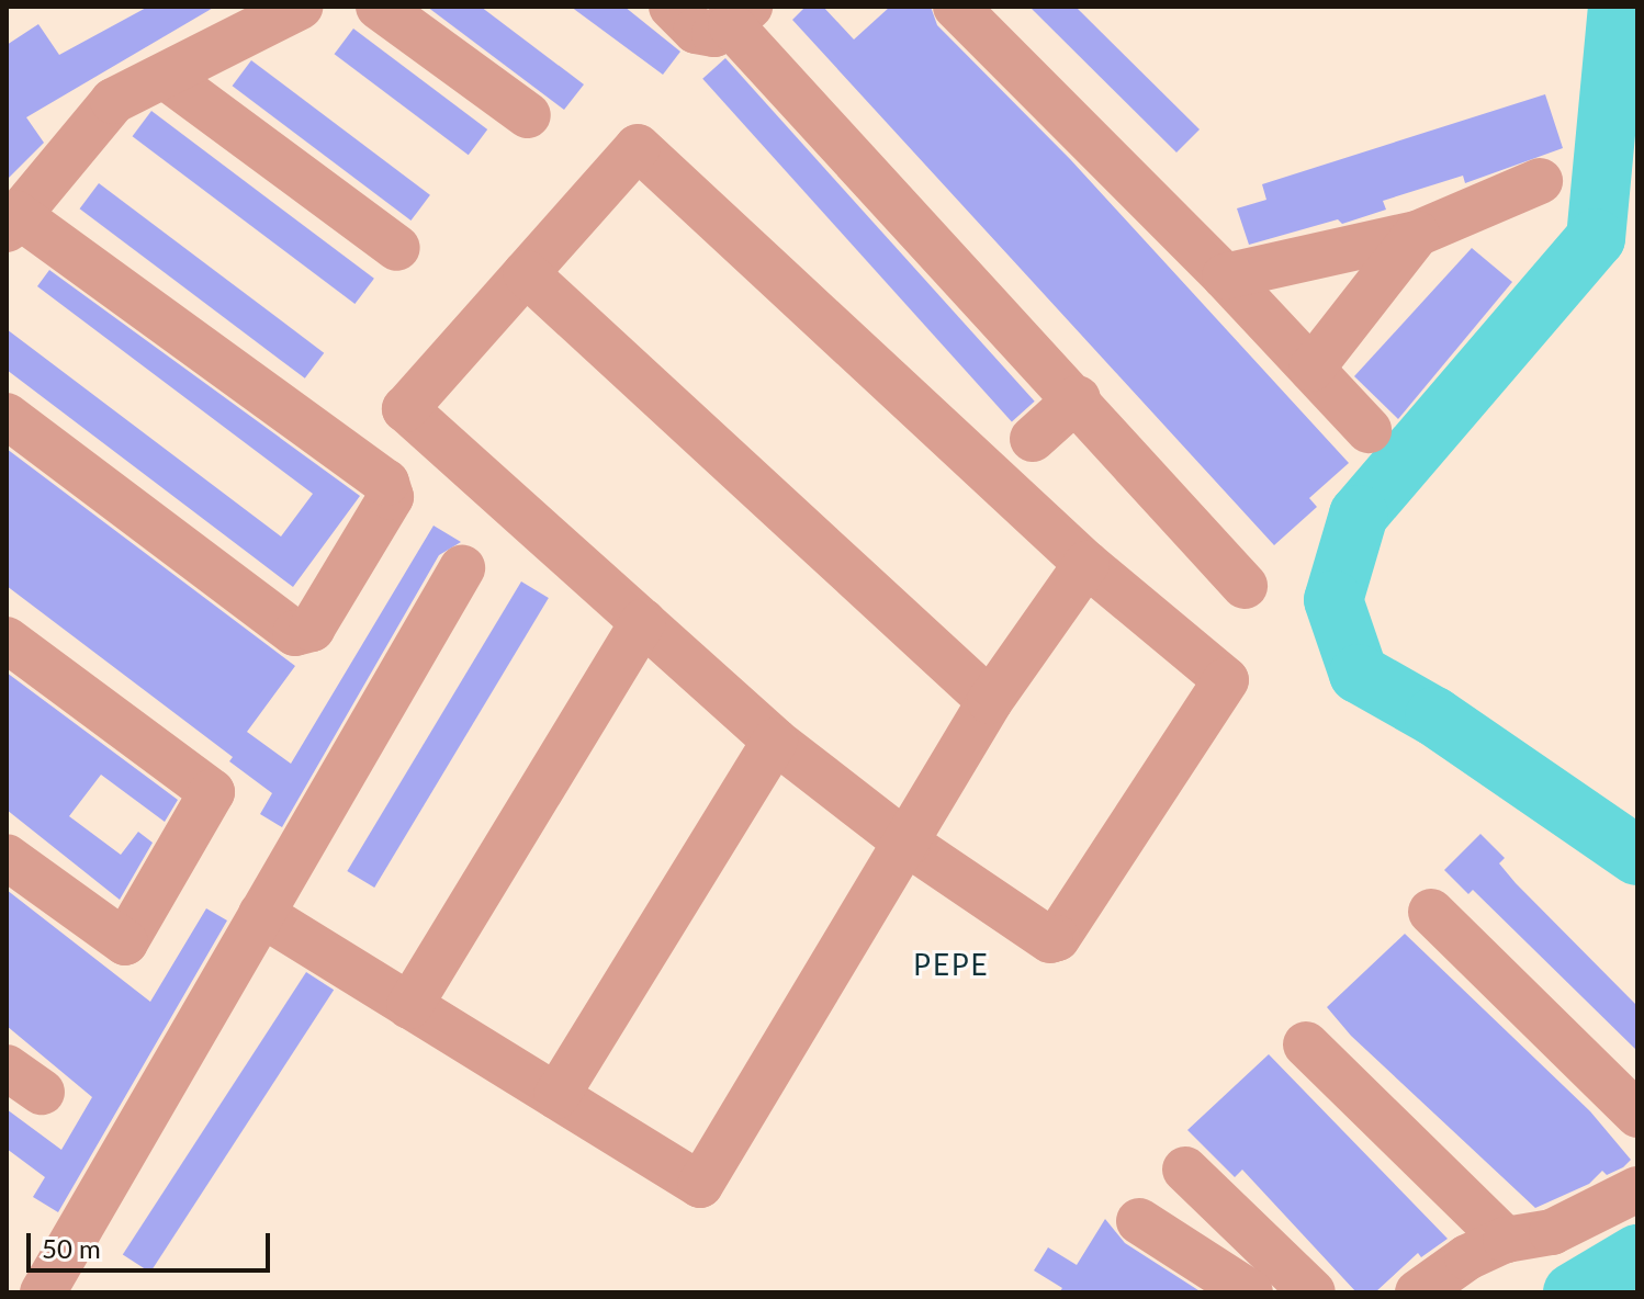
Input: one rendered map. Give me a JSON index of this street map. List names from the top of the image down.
{
  "districts": ["PEPE"],
  "scale_bar": "50 m"
}
